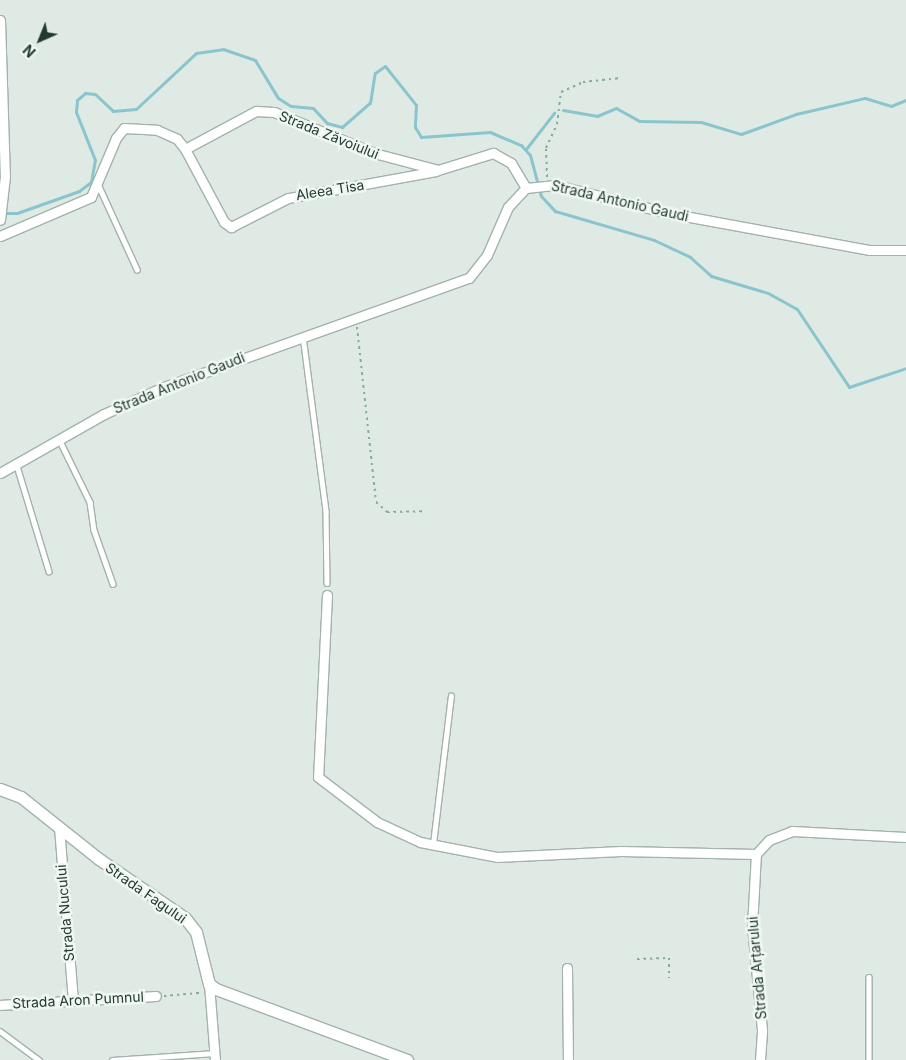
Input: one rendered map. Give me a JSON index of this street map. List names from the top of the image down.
{
  "streets": {
    "street": [
      "Strada Zăvoiului",
      "Aleea Tisa",
      "Strada Antonio Gaudi",
      "Strada Fagului",
      "Strada Nucului",
      "Strada Arțarului",
      "Strada Aron Pumnul"
    ]
  },
  "crossings": [
    ["Strada Zăvoiului", "Aleea Tisa"],
    ["Strada Fagului", "Strada Nucului"],
    ["Strada Nucului", "Strada Aron Pumnul"]
  ],
  "north": "bottom left"
}
